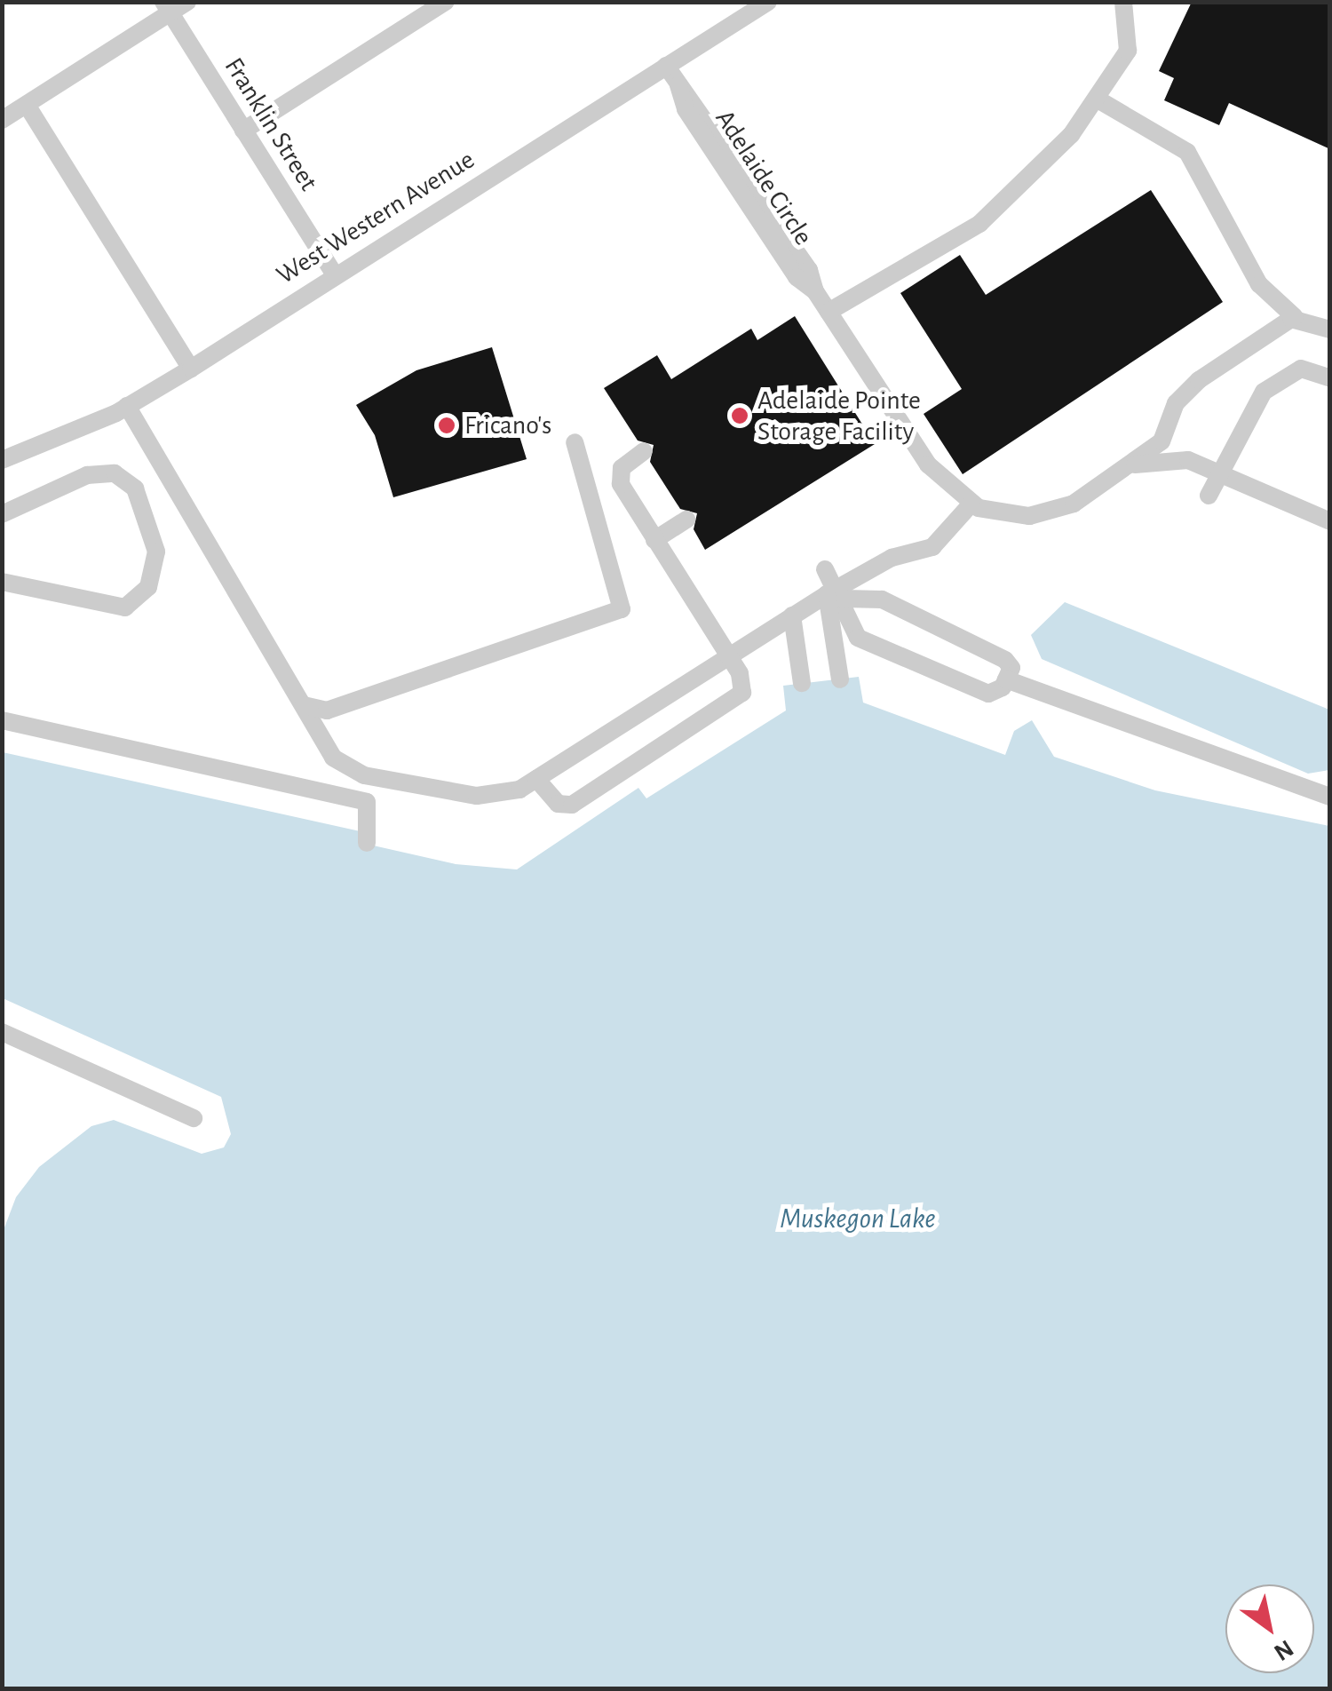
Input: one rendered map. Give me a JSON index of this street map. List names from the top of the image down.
{
  "streets": {
    "street": ["Franklin Street", "Adelaide Circle", "West Western Avenue"]
  },
  "crossings": [
    ["Franklin Street", "West Western Avenue"],
    ["Adelaide Circle", "West Western Avenue"]
  ],
  "water": ["Muskegon Lake"],
  "places": ["Adelaide Pointe Storage Facility", "Fricano's"],
  "north": "bottom right"
}
